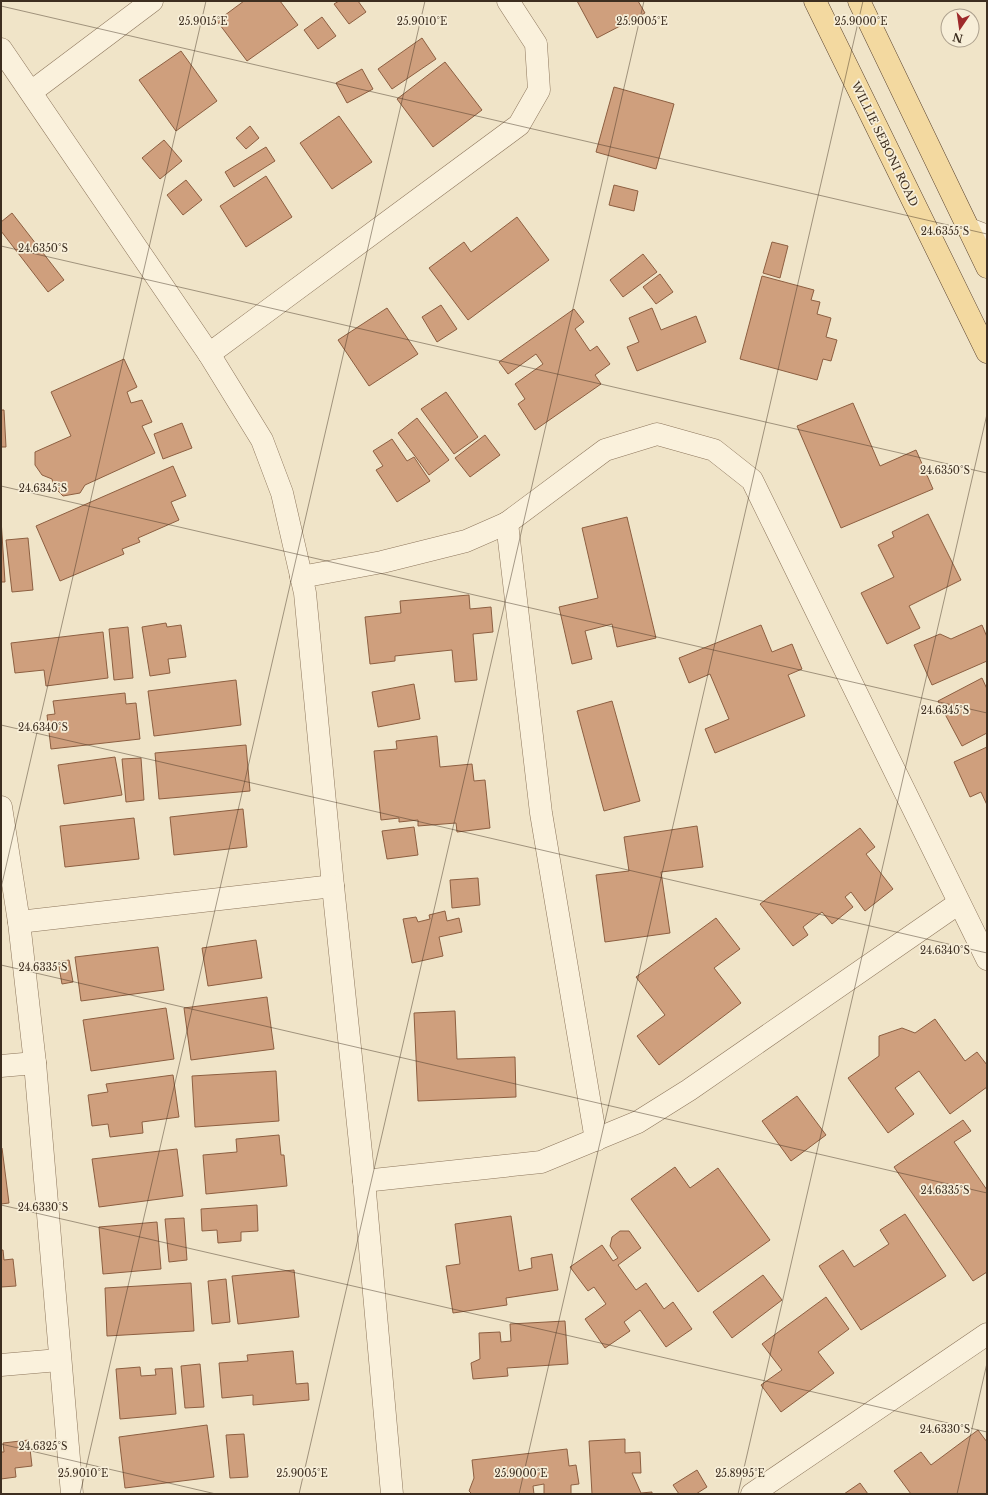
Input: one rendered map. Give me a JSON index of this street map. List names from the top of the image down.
{
  "streets": {
    "main road": ["WILLIE SEBONI ROAD"]
  },
  "north": "bottom",
  "coordinates": [
    "25.9015°E",
    "25.9010°E",
    "25.9005°E",
    "25.9000°E",
    "24.6355°S",
    "24.6350°S",
    "24.6345°S",
    "24.6340°S",
    "24.6335°S",
    "24.6330°S",
    "24.6325°S",
    "25.8995°E"
  ]
}
